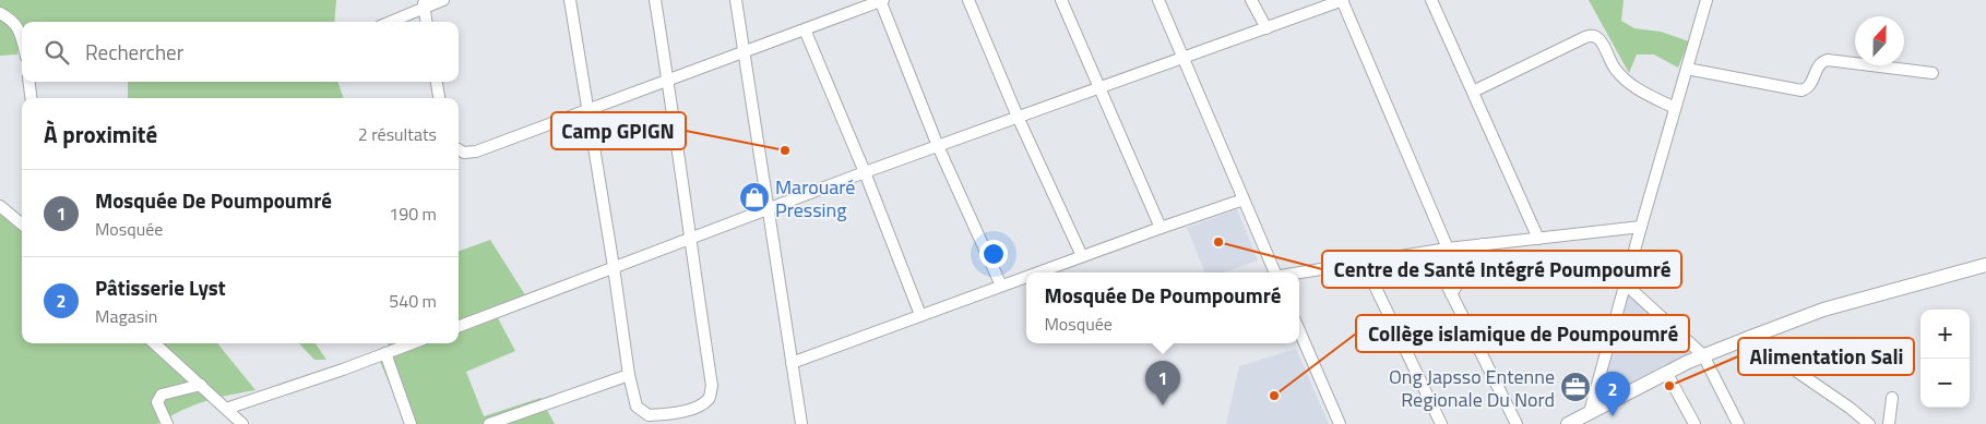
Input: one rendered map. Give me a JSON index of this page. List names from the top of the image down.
{
  "places": {
    "other": [
      "Camp GPIGN",
      "Centre de Santé Intégré Poumpoumré",
      "Alimentation Sali",
      "Collège islamique de Poumpoumré"
    ],
    "shop": ["Marouaré Pressing"],
    "office": ["Ong Japsso Entenne Regionale Du Nord"]
  },
  "north": "top",
  "page": {
    "search": "Rechercher",
    "heading": ["À proximité", "2 résultats"],
    "list": [
      {
        "mark": "1",
        "name": "Mosquée De Poumpoumré",
        "note": "Mosquée",
        "value": "190 m"
      },
      {
        "mark": "2",
        "name": "Pâtisserie Lyst",
        "note": "Magasin",
        "value": "540 m"
      }
    ],
    "popup": ["Mosquée De Poumpoumré", "Mosquée"],
    "map_buttons": ["+", "−"],
    "pins": ["1", "2"]
  }
}
